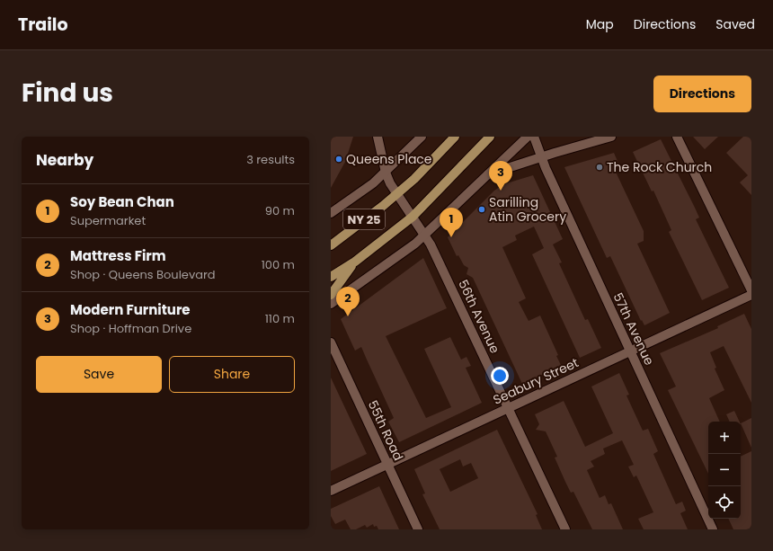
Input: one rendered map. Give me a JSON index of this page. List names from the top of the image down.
{
  "streets": {
    "main road": ["NY 25"],
    "street": [
      "56th Avenue",
      "57th Avenue",
      "Seabury Street",
      "55th Road"
    ]
  },
  "crossings": [
    ["NY 25", "56th Avenue"],
    ["56th Avenue", "Seabury Street"],
    ["57th Avenue", "Seabury Street"],
    ["Seabury Street", "55th Road"]
  ],
  "places": ["Queens Place", "The Rock Church", "Sarilling Atin Grocery"],
  "page": {
    "header": "Trailo",
    "nav": ["Map", "Directions", "Saved"],
    "title": "Find us",
    "buttons": [
      "Directions",
      ["Save", "Share"]
    ],
    "heading": ["Nearby", "3 results"],
    "pins": ["3", "1", "2"],
    "list": [
      {
        "mark": "1",
        "name": "Soy Bean Chan",
        "note": "Supermarket",
        "value": "90 m"
      },
      {
        "mark": "2",
        "name": "Mattress Firm",
        "note": "Shop · Queens Boulevard",
        "value": "100 m"
      },
      {
        "mark": "3",
        "name": "Modern Furniture",
        "note": "Shop · Hoffman Drive",
        "value": "110 m"
      }
    ],
    "map_buttons": ["+", "−"]
  }
}
